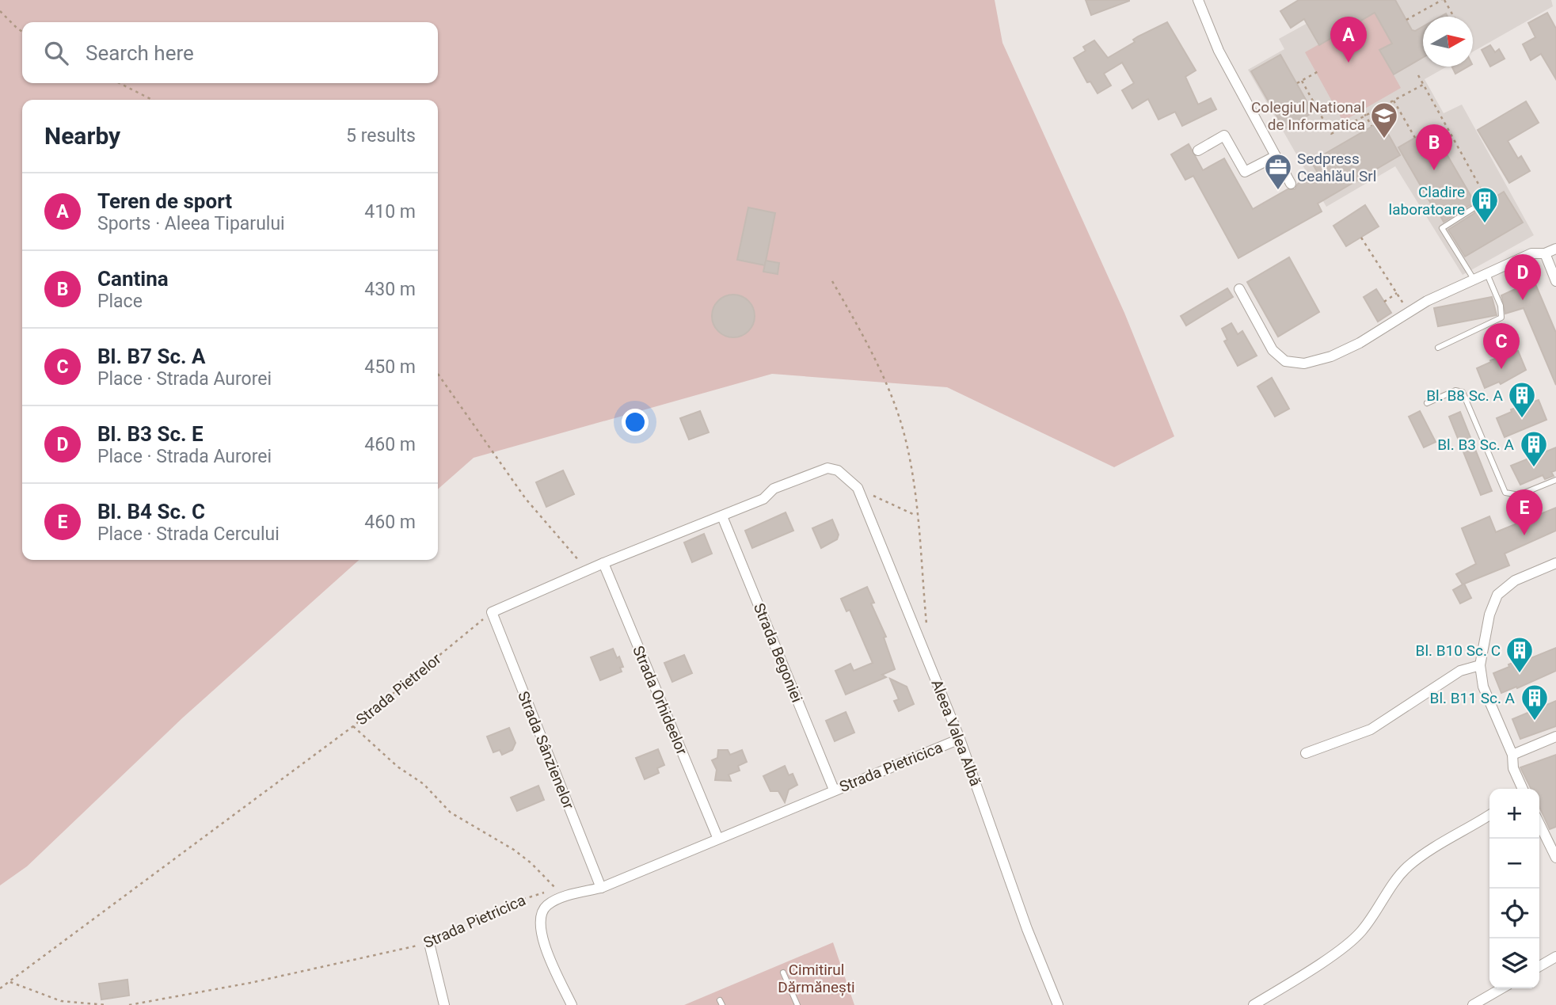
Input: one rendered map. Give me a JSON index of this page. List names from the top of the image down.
{
  "streets": {
    "street": [
      "Strada Begoniei",
      "Strada Orhideelor",
      "Aleea Valea Albă",
      "Strada Sânzienelor",
      "Strada Pietricica"
    ],
    "path": ["Strada Pietrelor"]
  },
  "crossings": [
    ["Strada Begoniei", "Aleea Valea Albă"],
    ["Strada Begoniei", "Strada Pietricica"],
    ["Strada Pietrelor", "Strada Sânzienelor"],
    ["Strada Orhideelor", "Strada Pietricica"],
    ["Aleea Valea Albă", "Strada Pietricica"],
    ["Strada Sânzienelor", "Strada Pietricica"]
  ],
  "parks": ["Cimitirul Dărmănești"],
  "places": {
    "school or university": ["Colegiul National de Informatica"],
    "office": ["Sedpress Ceahlăul Srl"],
    "building": [
      "Cladire laboratoare",
      "Bl. B8 Sc. A",
      "Bl. B3 Sc. A",
      "Bl. B10 Sc. C",
      "Bl. B11 Sc. A"
    ]
  },
  "north": "right",
  "page": {
    "pins": [
      "A",
      "B",
      "D",
      "C",
      "E"
    ],
    "search": "Search here",
    "heading": ["Nearby", "5 results"],
    "list": [
      {
        "mark": "A",
        "name": "Teren de sport",
        "note": "Sports · Aleea Tiparului",
        "value": "410 m"
      },
      {
        "mark": "B",
        "name": "Cantina",
        "note": "Place",
        "value": "430 m"
      },
      {
        "mark": "C",
        "name": "Bl. B7 Sc. A",
        "note": "Place · Strada Aurorei",
        "value": "450 m"
      },
      {
        "mark": "D",
        "name": "Bl. B3 Sc. E",
        "note": "Place · Strada Aurorei",
        "value": "460 m"
      },
      {
        "mark": "E",
        "name": "Bl. B4 Sc. C",
        "note": "Place · Strada Cercului",
        "value": "460 m"
      }
    ],
    "map_buttons": ["+", "−"]
  }
}
